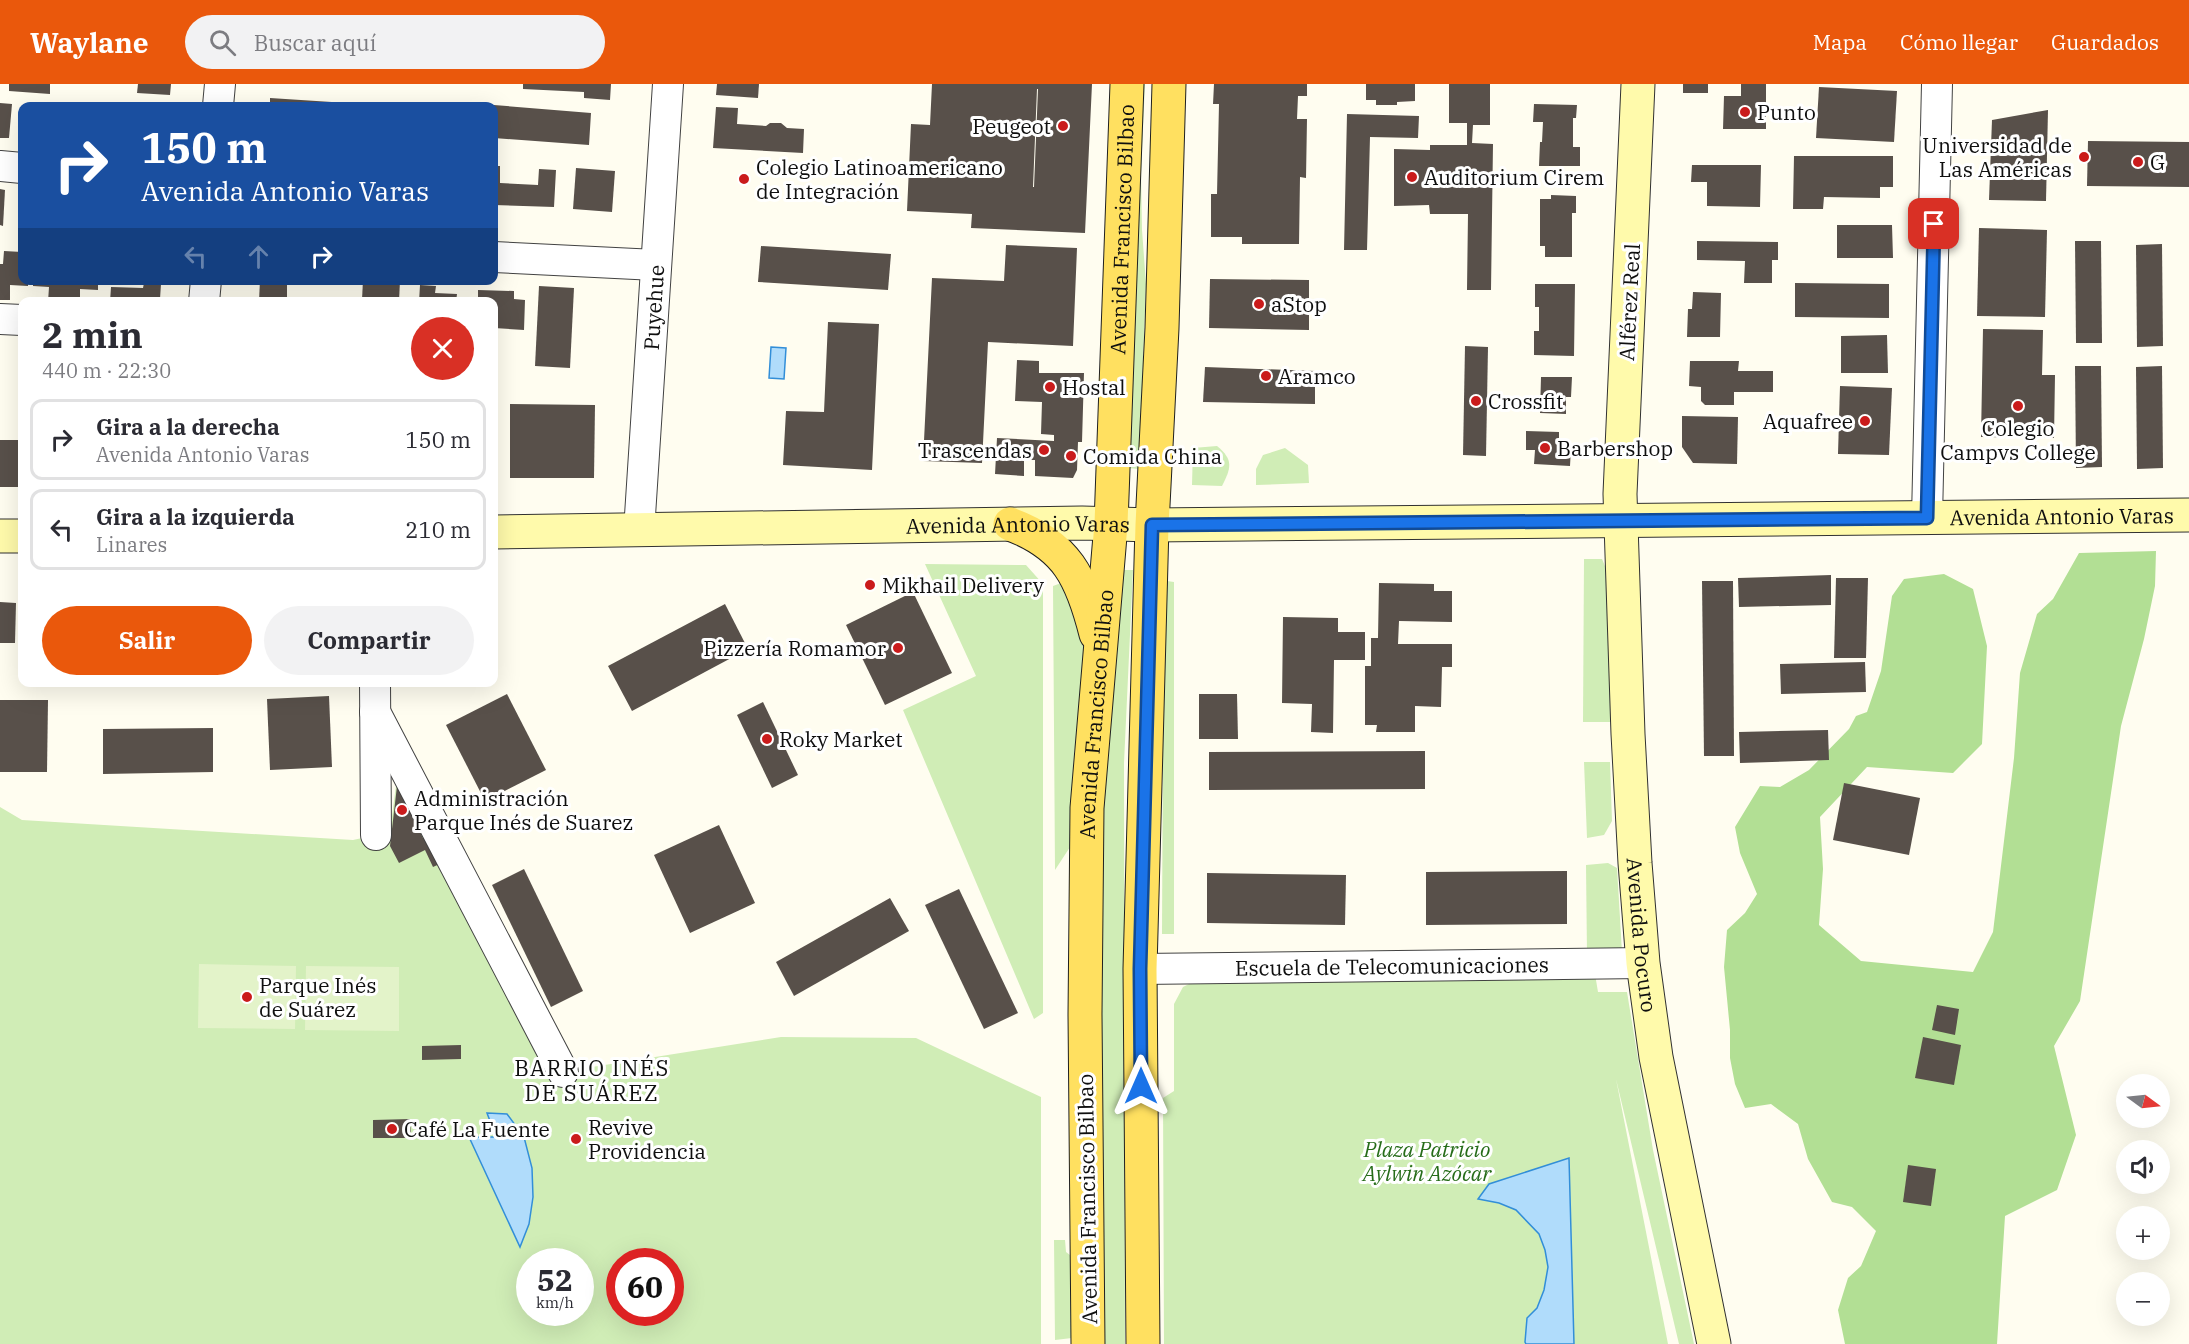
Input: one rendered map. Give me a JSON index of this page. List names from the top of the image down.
{
  "streets": {
    "main road": [
      "Avenida Francisco Bilbao",
      "Alférez Real",
      "Avenida Antonio Varas",
      "Avenida Pocuro"
    ],
    "street": ["Puyehue", "Escuela de Telecomunicaciones"]
  },
  "crossings": [
    ["Avenida Francisco Bilbao", "Avenida Antonio Varas"],
    ["Avenida Francisco Bilbao", "Escuela de Telecomunicaciones"],
    ["Alférez Real", "Avenida Antonio Varas"],
    ["Alférez Real", "Avenida Pocuro"],
    ["Puyehue", "Avenida Antonio Varas"],
    ["Avenida Antonio Varas", "Avenida Pocuro"],
    ["Avenida Pocuro", "Escuela de Telecomunicaciones"]
  ],
  "districts": ["BARRIO INÉS DE SUÁREZ"],
  "parks": ["Plaza Patricio Aylwin Azócar"],
  "places": [
    "Punto",
    "Peugeot",
    "Universidad de Las Américas",
    "G",
    "Auditorium Cirem",
    "Colegio Latinoamericano de Integración",
    "aStop",
    "Aramco",
    "Hostal",
    "Crossfit",
    "Colegio Campvs College",
    "Aquafree",
    "Barbershop",
    "Trascendas",
    "Comida China",
    "Mikhail Delivery",
    "Pizzería Romamor",
    "Roky Market",
    "Administración Parque Inés de Suarez",
    "Parque Inés de Suárez",
    "Café La Fuente",
    "Revive Providencia"
  ],
  "north": "right",
  "page": {
    "header": "Waylane",
    "search": "Buscar aquí",
    "nav": ["Mapa", "Cómo llegar", "Guardados"],
    "turn": ["150 m", "Avenida Antonio Varas"],
    "heading": ["2 min", "440 m · 22:30"],
    "list": [
      {
        "name": "Gira a la derecha",
        "note": "Avenida Antonio Varas",
        "value": "150 m"
      },
      {
        "name": "Gira a la izquierda",
        "note": "Linares",
        "value": "210 m"
      }
    ],
    "buttons": ["Salir", "Compartir"],
    "map_buttons": ["+", "−"],
    "speed": "52 km/h",
    "limit": "60"
  }
}
